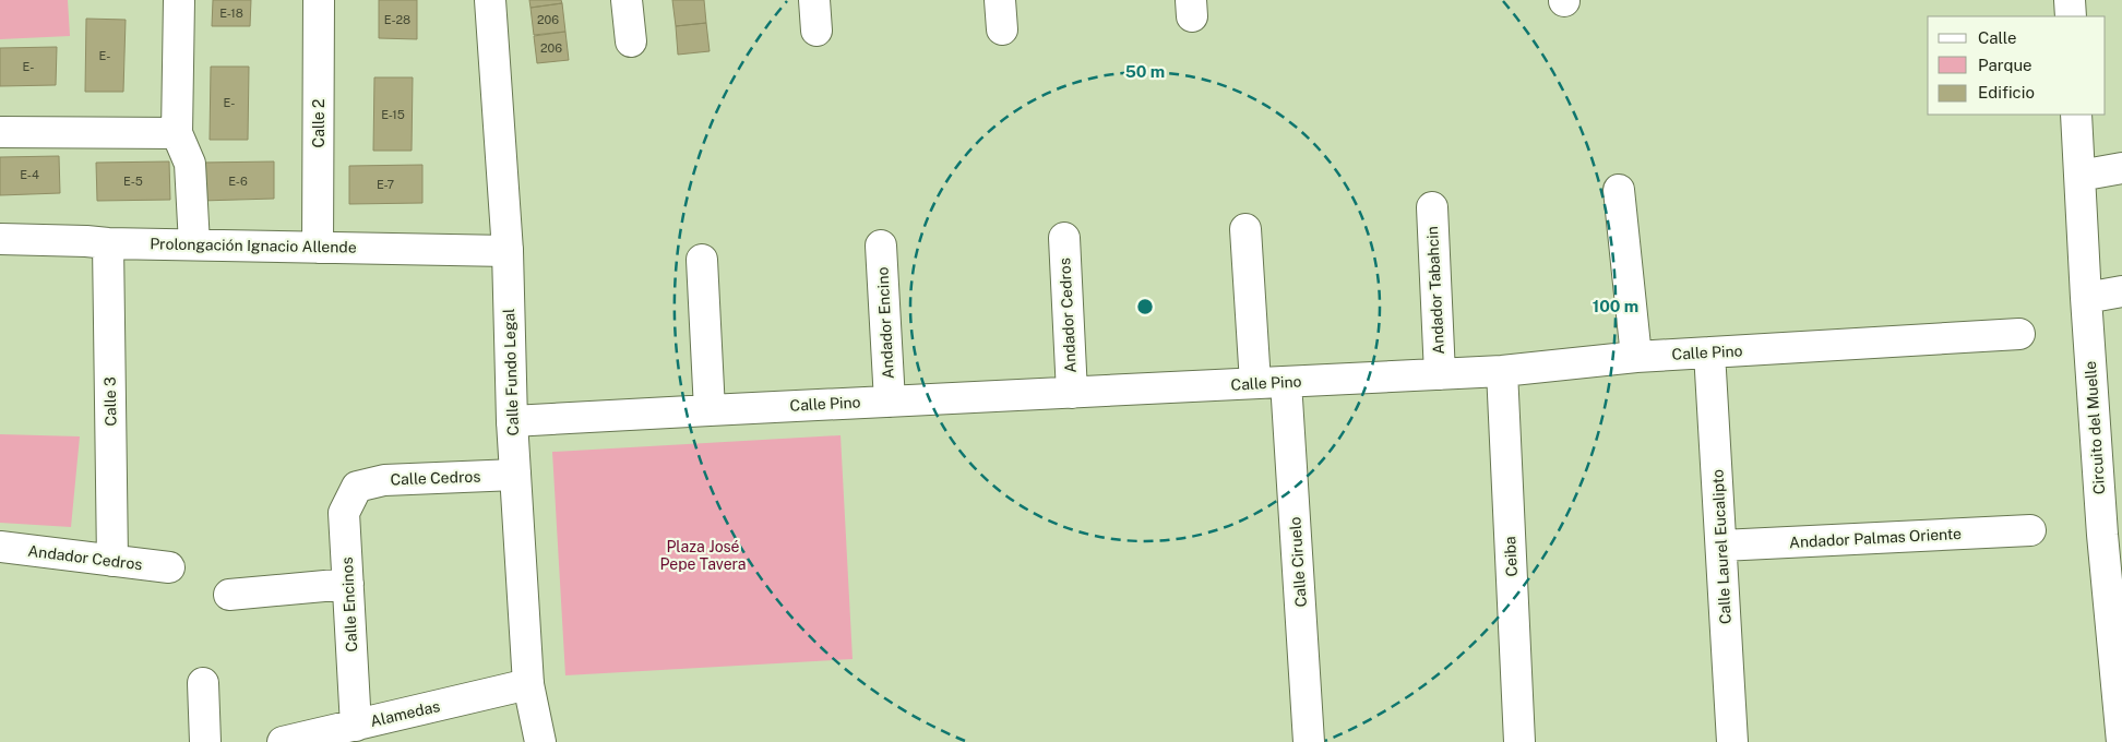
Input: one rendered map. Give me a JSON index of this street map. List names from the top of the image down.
{
  "streets": {
    "street": [
      "Calle 2",
      "Prolongación Ignacio Allende",
      "Andador Tabahcin",
      "Andador Cedros",
      "Andador Encino",
      "Calle Pino",
      "Calle Fundo Legal",
      "Calle 3",
      "Circuito del Muelle",
      "Calle Cedros",
      "Andador Palmas Oriente",
      "Calle Laurel Eucalipto",
      "Ceiba",
      "Calle Ciruelo",
      "Calle Encinos",
      "Alamedas"
    ]
  },
  "crossings": [
    ["Calle 2", "Prolongación Ignacio Allende"],
    ["Prolongación Ignacio Allende", "Calle Fundo Legal"],
    ["Prolongación Ignacio Allende", "Calle 3"],
    ["Andador Tabahcin", "Calle Pino"],
    ["Andador Cedros", "Calle Pino"],
    ["Andador Cedros", "Calle 3"],
    ["Andador Encino", "Calle Pino"],
    ["Calle Pino", "Calle Fundo Legal"],
    ["Calle Pino", "Calle Laurel Eucalipto"],
    ["Calle Pino", "Ceiba"],
    ["Calle Pino", "Calle Ciruelo"],
    ["Calle Fundo Legal", "Calle Cedros"],
    ["Calle Fundo Legal", "Alamedas"],
    ["Calle Cedros", "Calle Encinos"],
    ["Andador Palmas Oriente", "Calle Laurel Eucalipto"],
    ["Calle Encinos", "Alamedas"]
  ],
  "parks": ["Plaza José Pepe Tavera"],
  "house_numbers": [
    "E-18",
    "E-28",
    "206",
    "206",
    "E-",
    "E-",
    "E-",
    "E-15",
    "E-4",
    "E-5",
    "E-6",
    "E-7"
  ],
  "legend": ["Calle", "Parque", "Edificio"],
  "rings": ["50 m", "100 m"]
}
